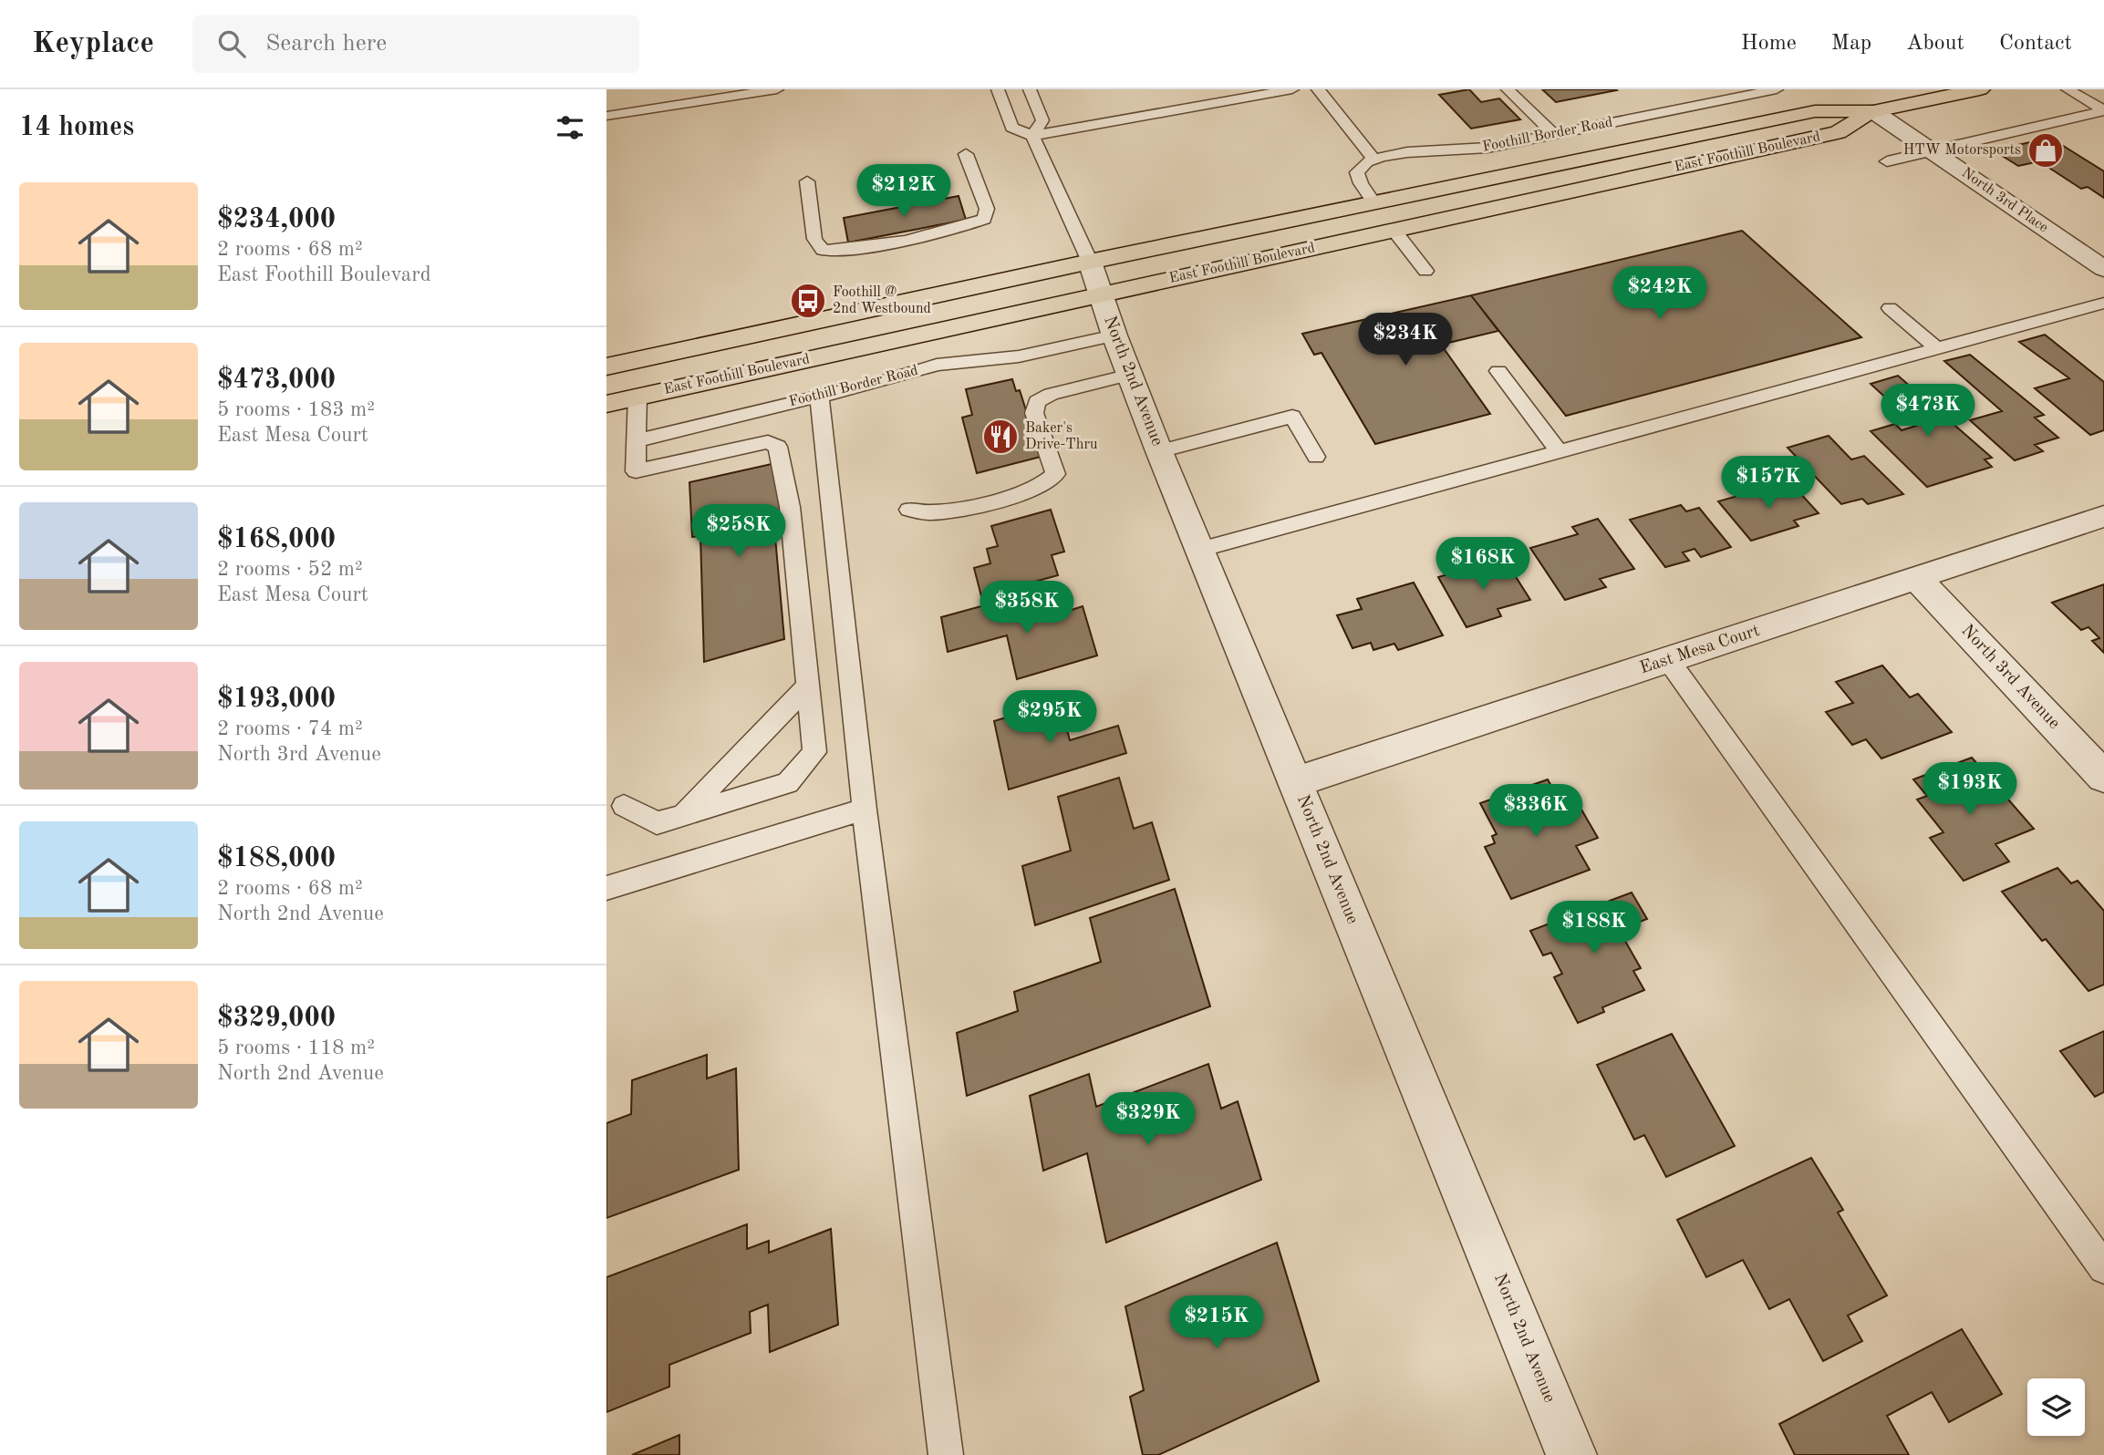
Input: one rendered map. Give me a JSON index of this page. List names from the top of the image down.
{
  "streets": {
    "main road": ["East Foothill Boulevard"],
    "street": [
      "North 3rd Place",
      "North 2nd Avenue",
      "East Mesa Court",
      "North 3rd Avenue"
    ],
    "lane": ["Foothill Border Road"]
  },
  "crossings": [
    ["Foothill Border Road", "North 2nd Avenue"],
    ["East Foothill Boulevard", "North 3rd Place"],
    ["East Foothill Boulevard", "North 2nd Avenue"],
    ["North 2nd Avenue", "East Mesa Court"],
    ["East Mesa Court", "North 3rd Avenue"]
  ],
  "places": {
    "shop": ["HTW Motorsports"],
    "bus stop": ["Foothill @ 2nd Westbound"],
    "restaurant": ["Baker's Drive-Thru"]
  },
  "page": {
    "header": "Keyplace",
    "search": "Search here",
    "nav": [
      "Home",
      "Map",
      "About",
      "Contact"
    ],
    "heading": "14 homes",
    "price": [
      "$212K",
      "$242K",
      "$234K",
      "$473K",
      "$157K",
      "$258K",
      "$168K",
      "$358K",
      "$295K",
      "$193K",
      "$336K",
      "$188K",
      "$329K",
      "$215K"
    ],
    "list": [
      {
        "name": "$234,000",
        "note": "2 rooms · 68 m² · East Foothill Boulevard"
      },
      {
        "name": "$473,000",
        "note": "5 rooms · 183 m² · East Mesa Court"
      },
      {
        "name": "$168,000",
        "note": "2 rooms · 52 m² · East Mesa Court"
      },
      {
        "name": "$193,000",
        "note": "2 rooms · 74 m² · North 3rd Avenue"
      },
      {
        "name": "$188,000",
        "note": "2 rooms · 68 m² · North 2nd Avenue"
      },
      {
        "name": "$329,000",
        "note": "5 rooms · 118 m² · North 2nd Avenue"
      }
    ]
  }
}
